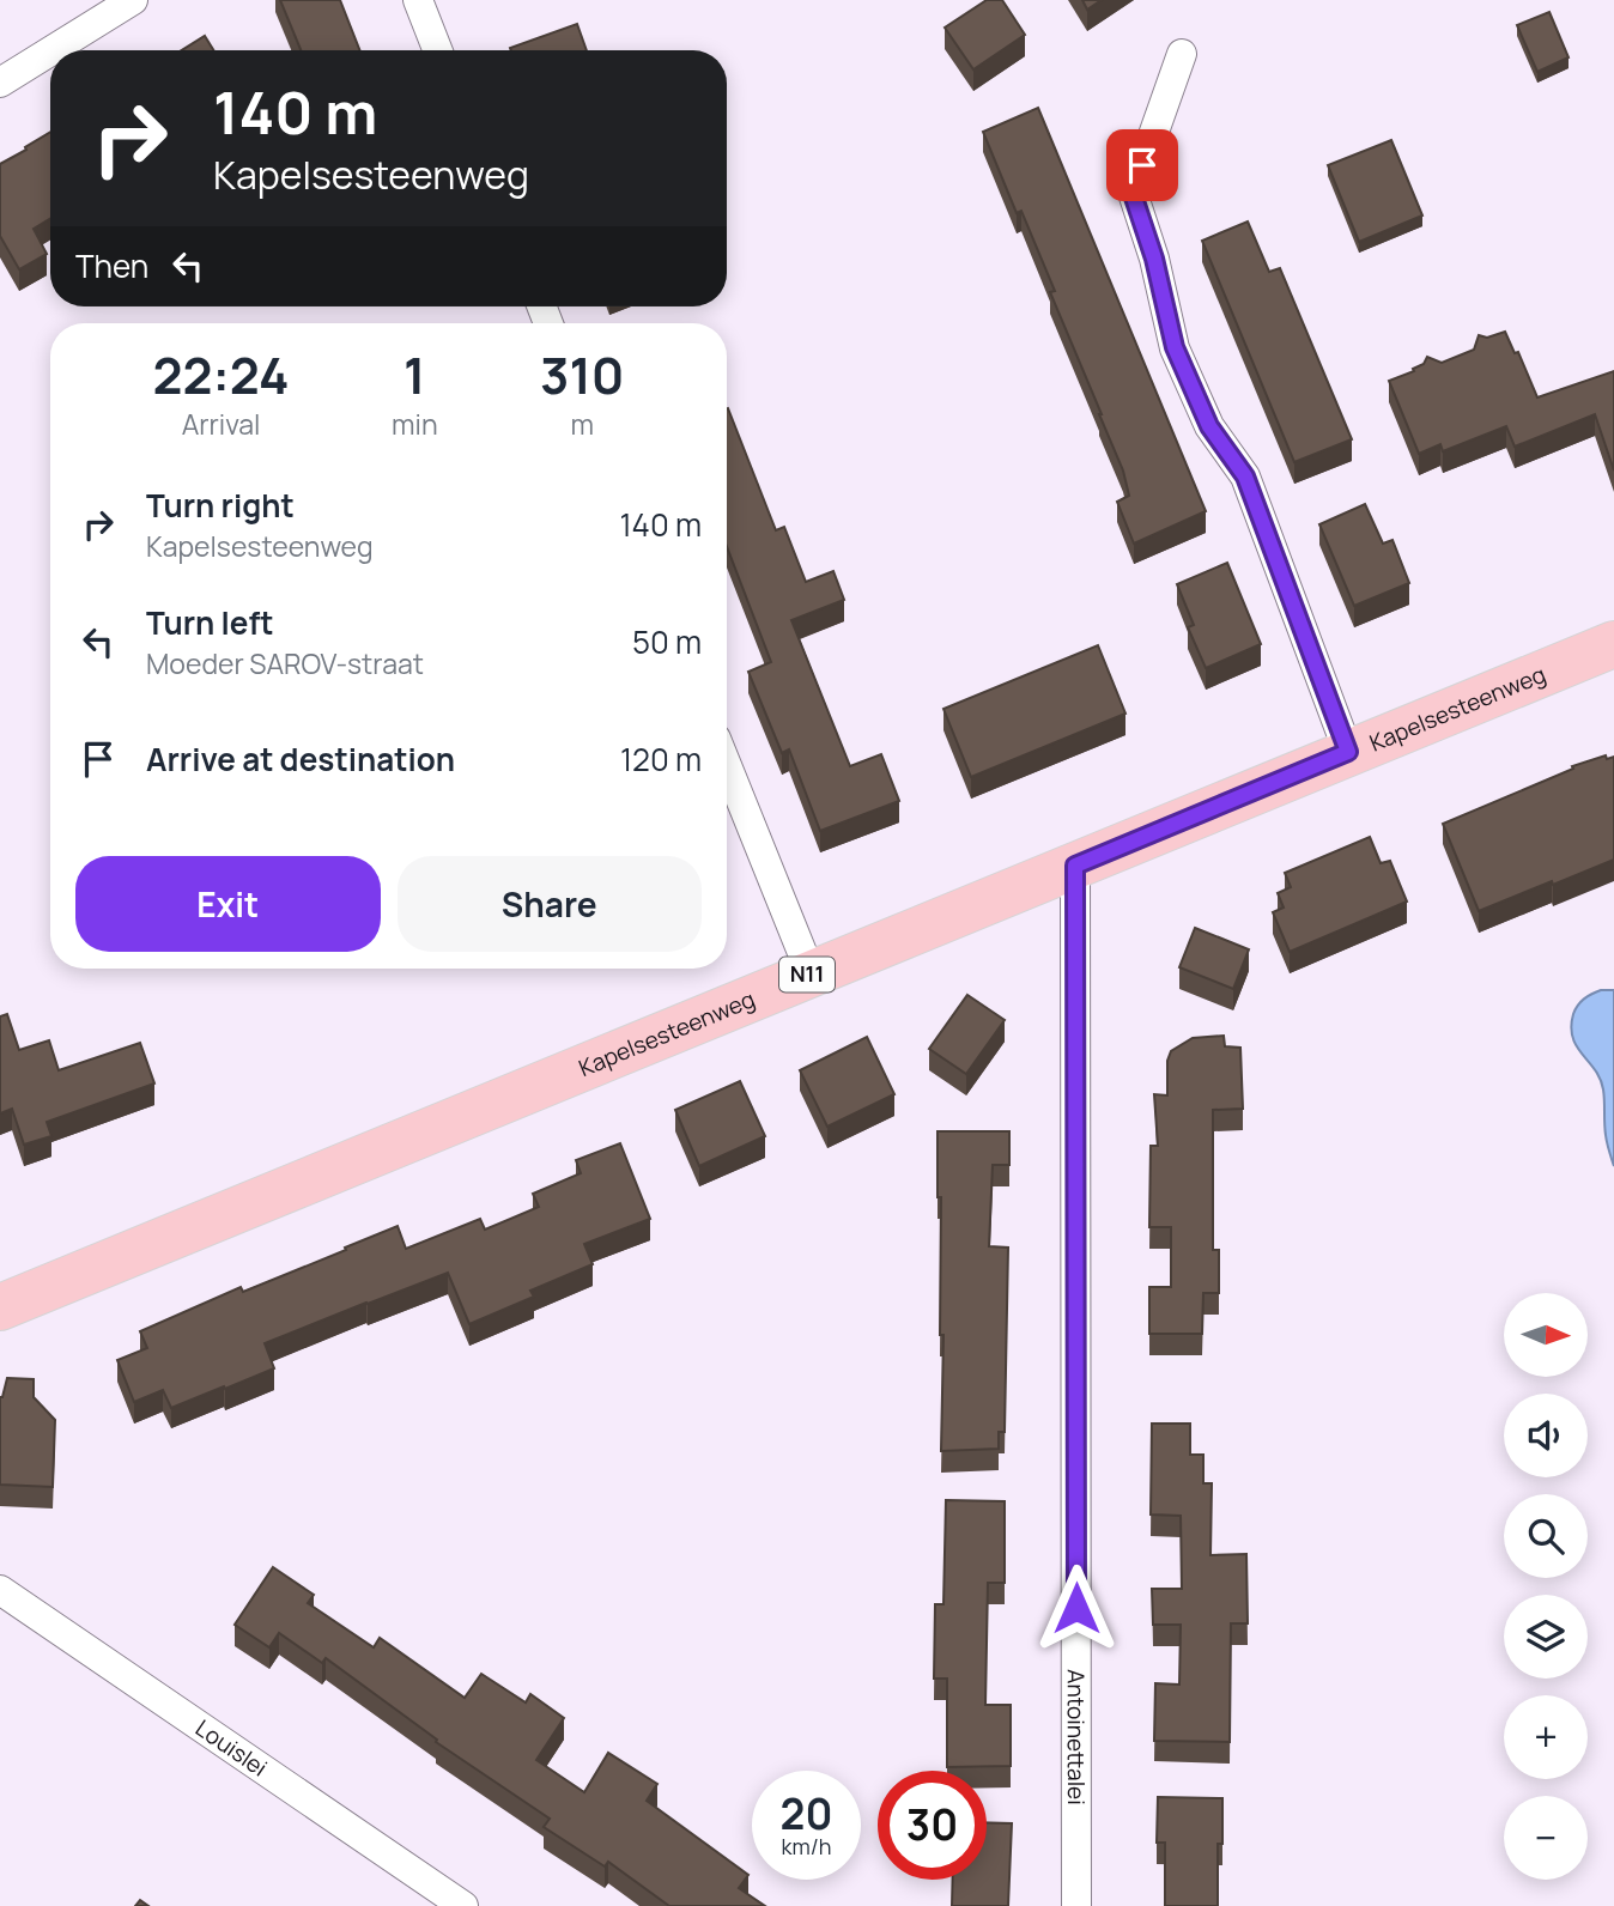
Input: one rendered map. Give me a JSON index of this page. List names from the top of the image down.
{
  "streets": {
    "main road": ["Kapelsesteenweg", "N11"],
    "street": ["Antoinettalei", "Louislei"]
  },
  "crossings": [
    ["Kapelsesteenweg", "Antoinettalei"]
  ],
  "north": "right",
  "page": {
    "turn": ["140 m", "Kapelsesteenweg"],
    "then": "Then",
    "eta": [
      "22:24",
      "Arrival",
      "1",
      "min",
      "310",
      "m"
    ],
    "list": [
      {
        "name": "Turn right",
        "note": "Kapelsesteenweg",
        "value": "140 m"
      },
      {
        "name": "Turn left",
        "note": "Moeder SAROV-straat",
        "value": "50 m"
      },
      {
        "name": "Arrive at destination",
        "value": "120 m"
      }
    ],
    "buttons": ["Exit", "Share"],
    "map_buttons": ["+", "−"],
    "speed": "20 km/h",
    "limit": "30"
  }
}
